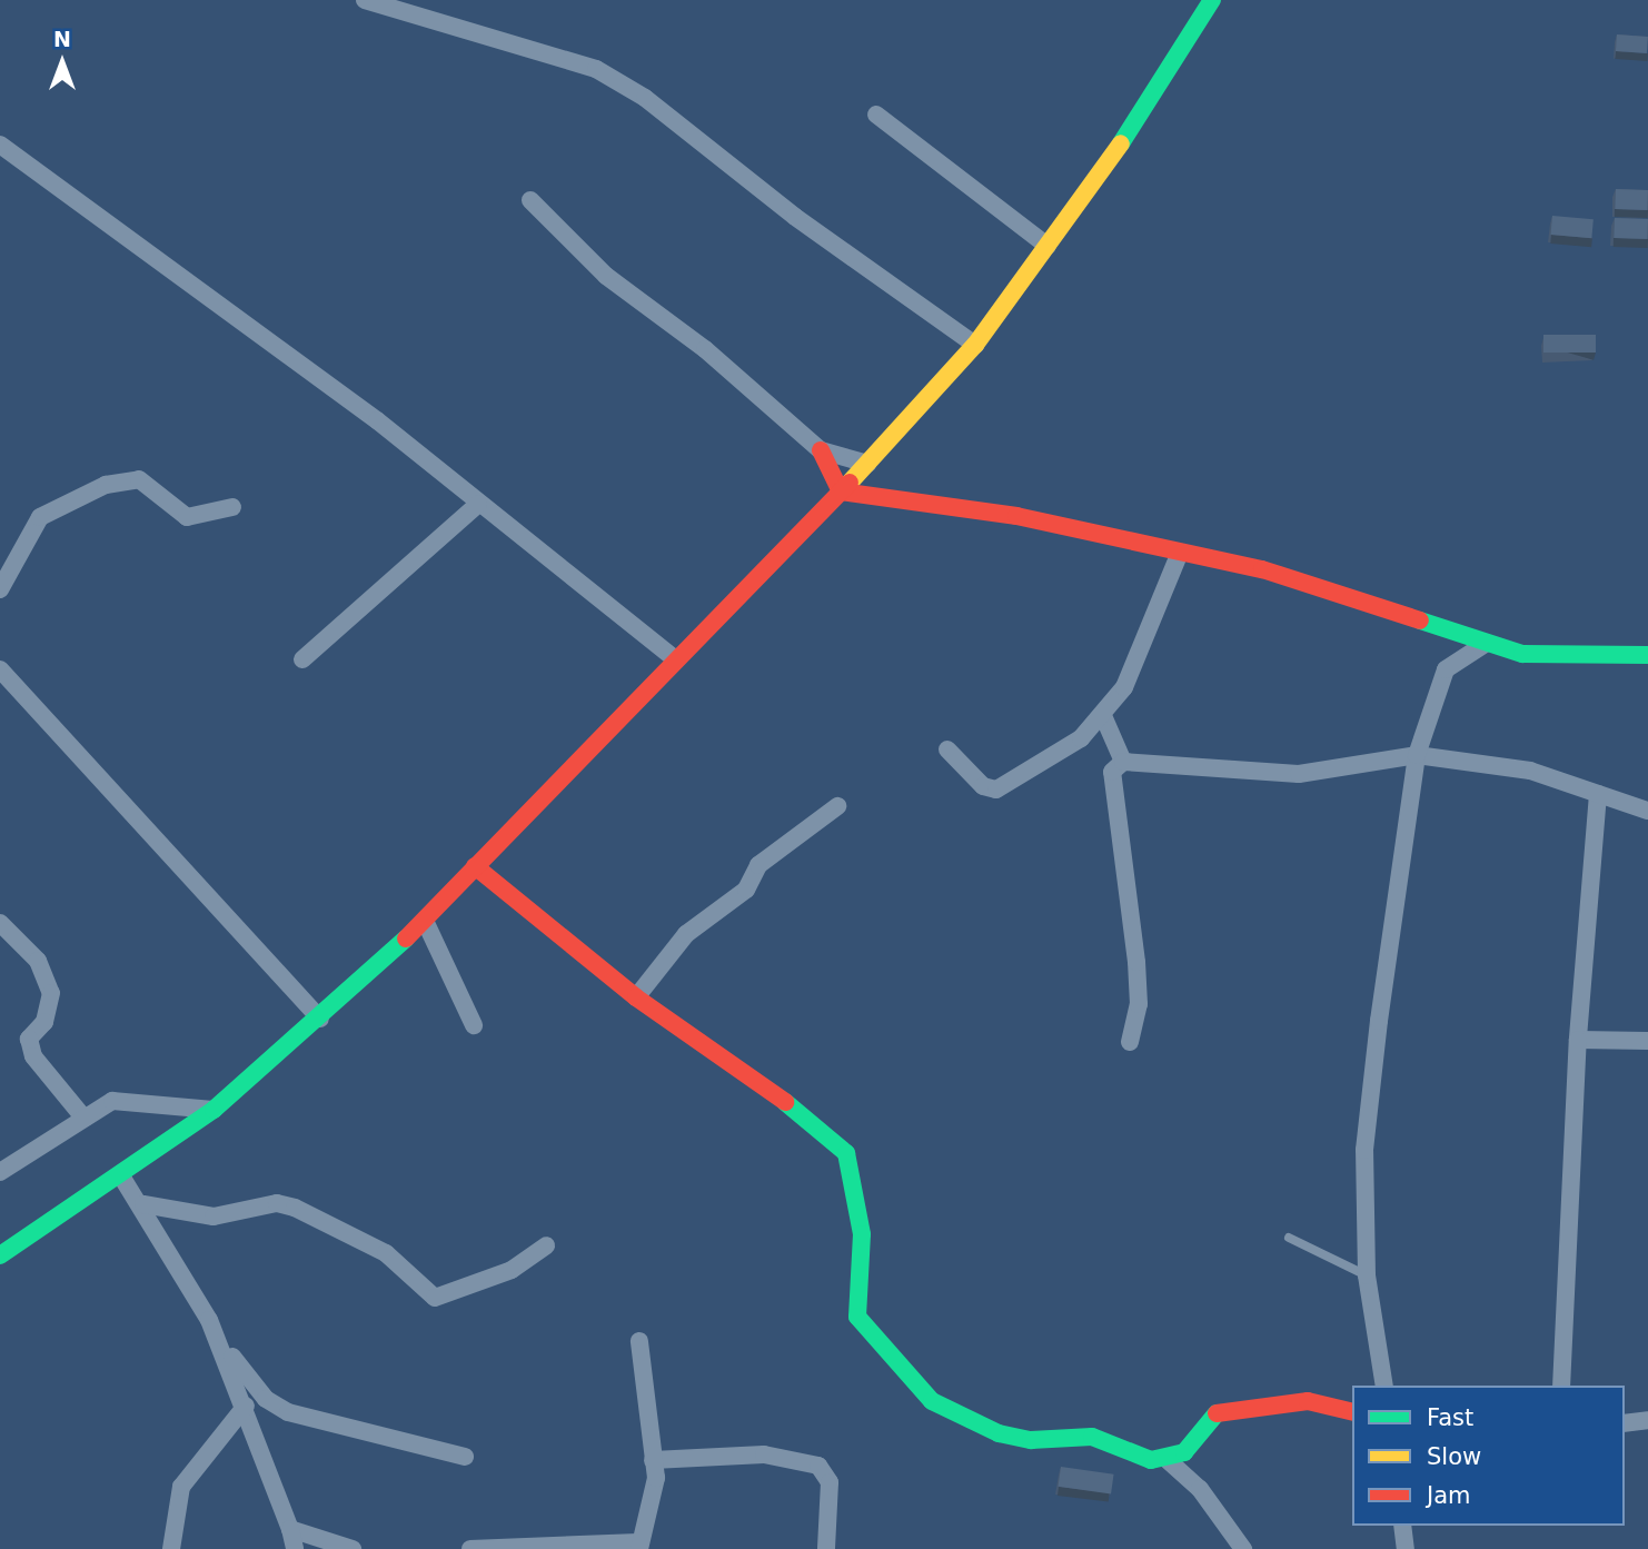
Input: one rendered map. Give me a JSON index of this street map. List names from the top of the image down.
{
  "legend": ["Fast", "Slow", "Jam"],
  "north": "top"
}
